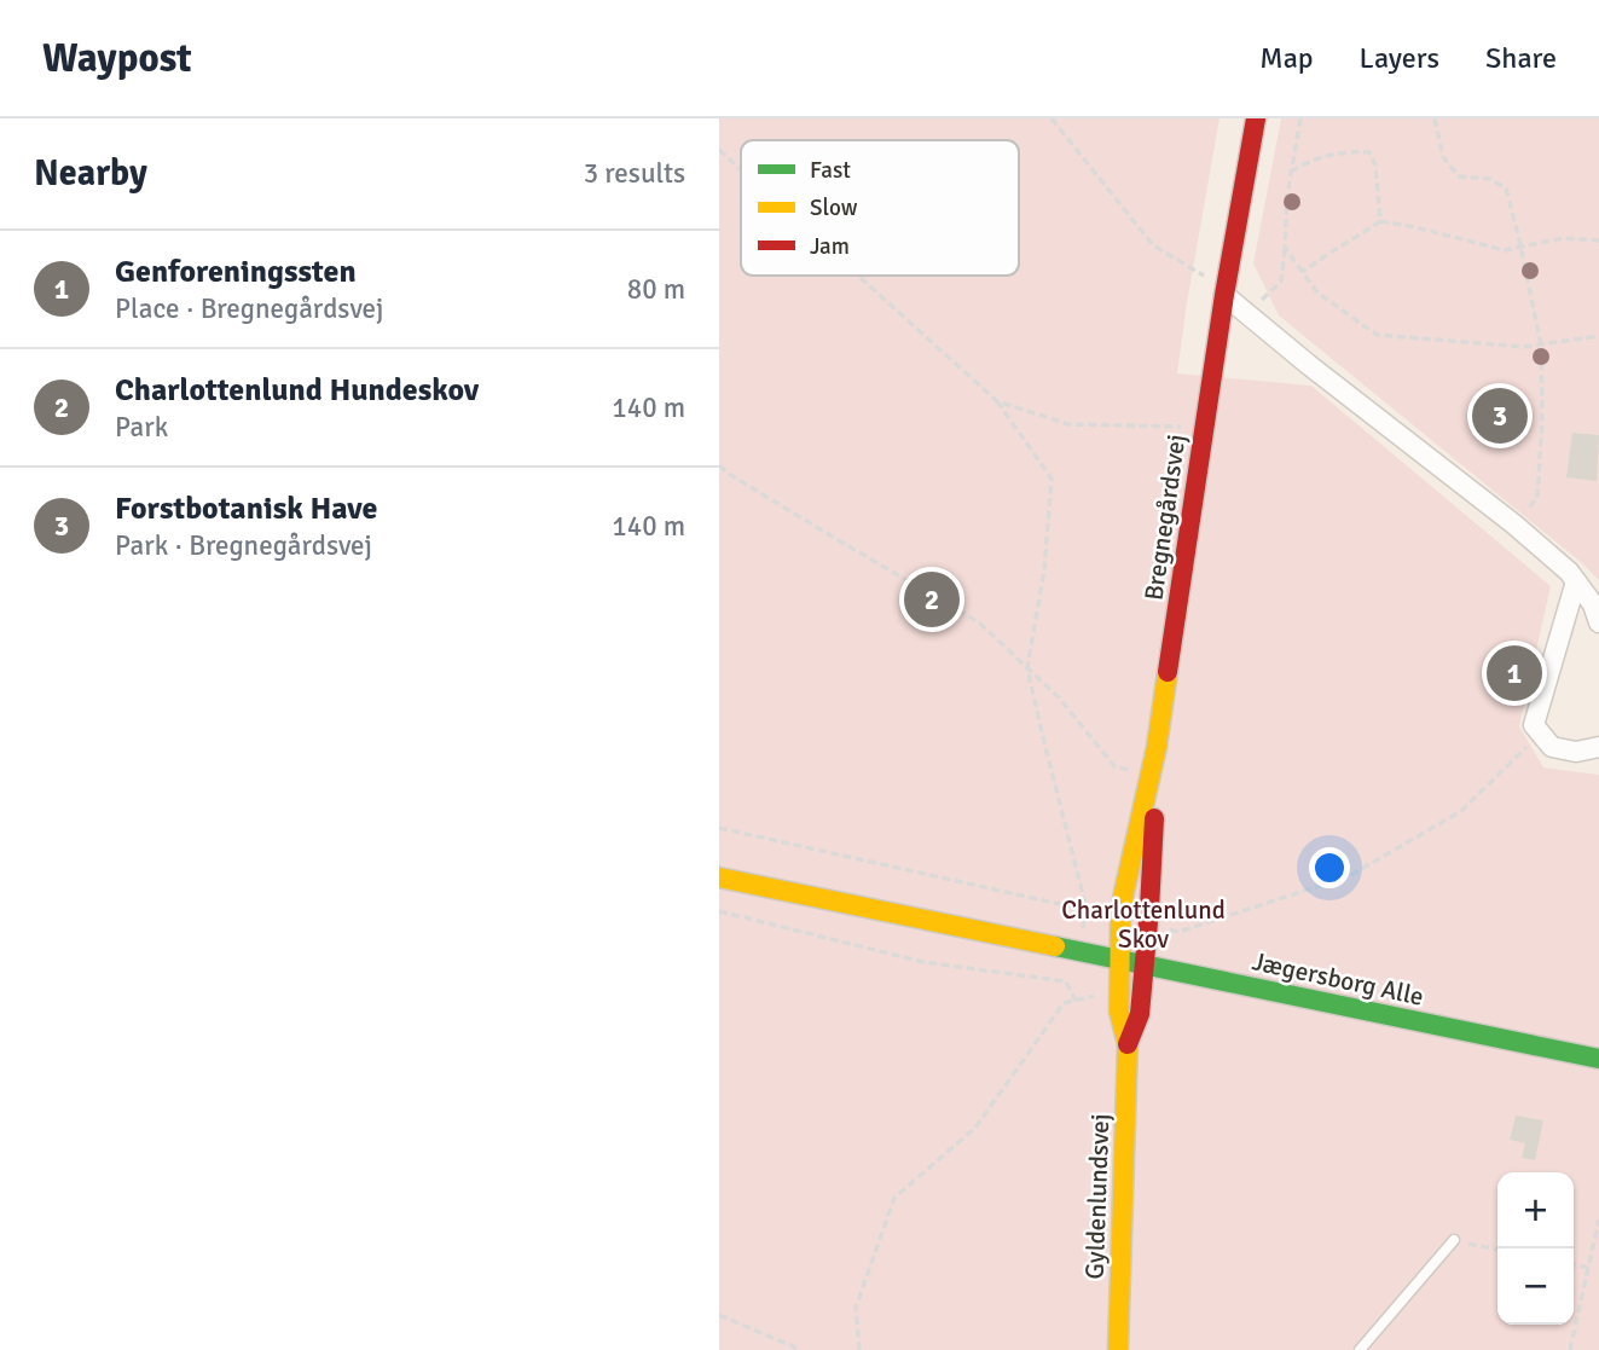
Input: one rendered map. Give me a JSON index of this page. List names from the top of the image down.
{
  "streets": {
    "street": ["Bregnegårdsvej", "Jægersborg Alle", "Gyldenlundsvej"]
  },
  "crossings": [
    ["Bregnegårdsvej", "Jægersborg Alle"],
    ["Bregnegårdsvej", "Gyldenlundsvej"],
    ["Jægersborg Alle", "Gyldenlundsvej"]
  ],
  "parks": ["Charlottenlund Skov"],
  "legend": ["Fast", "Slow", "Jam"],
  "page": {
    "header": "Waypost",
    "nav": ["Map", "Layers", "Share"],
    "heading": ["Nearby", "3 results"],
    "list": [
      {
        "mark": "1",
        "name": "Genforeningssten",
        "note": "Place · Bregnegårdsvej",
        "value": "80 m"
      },
      {
        "mark": "2",
        "name": "Charlottenlund Hundeskov",
        "note": "Park",
        "value": "140 m"
      },
      {
        "mark": "3",
        "name": "Forstbotanisk Have",
        "note": "Park · Bregnegårdsvej",
        "value": "140 m"
      }
    ],
    "pins": ["3", "2", "1"],
    "map_buttons": ["+", "−"]
  }
}
